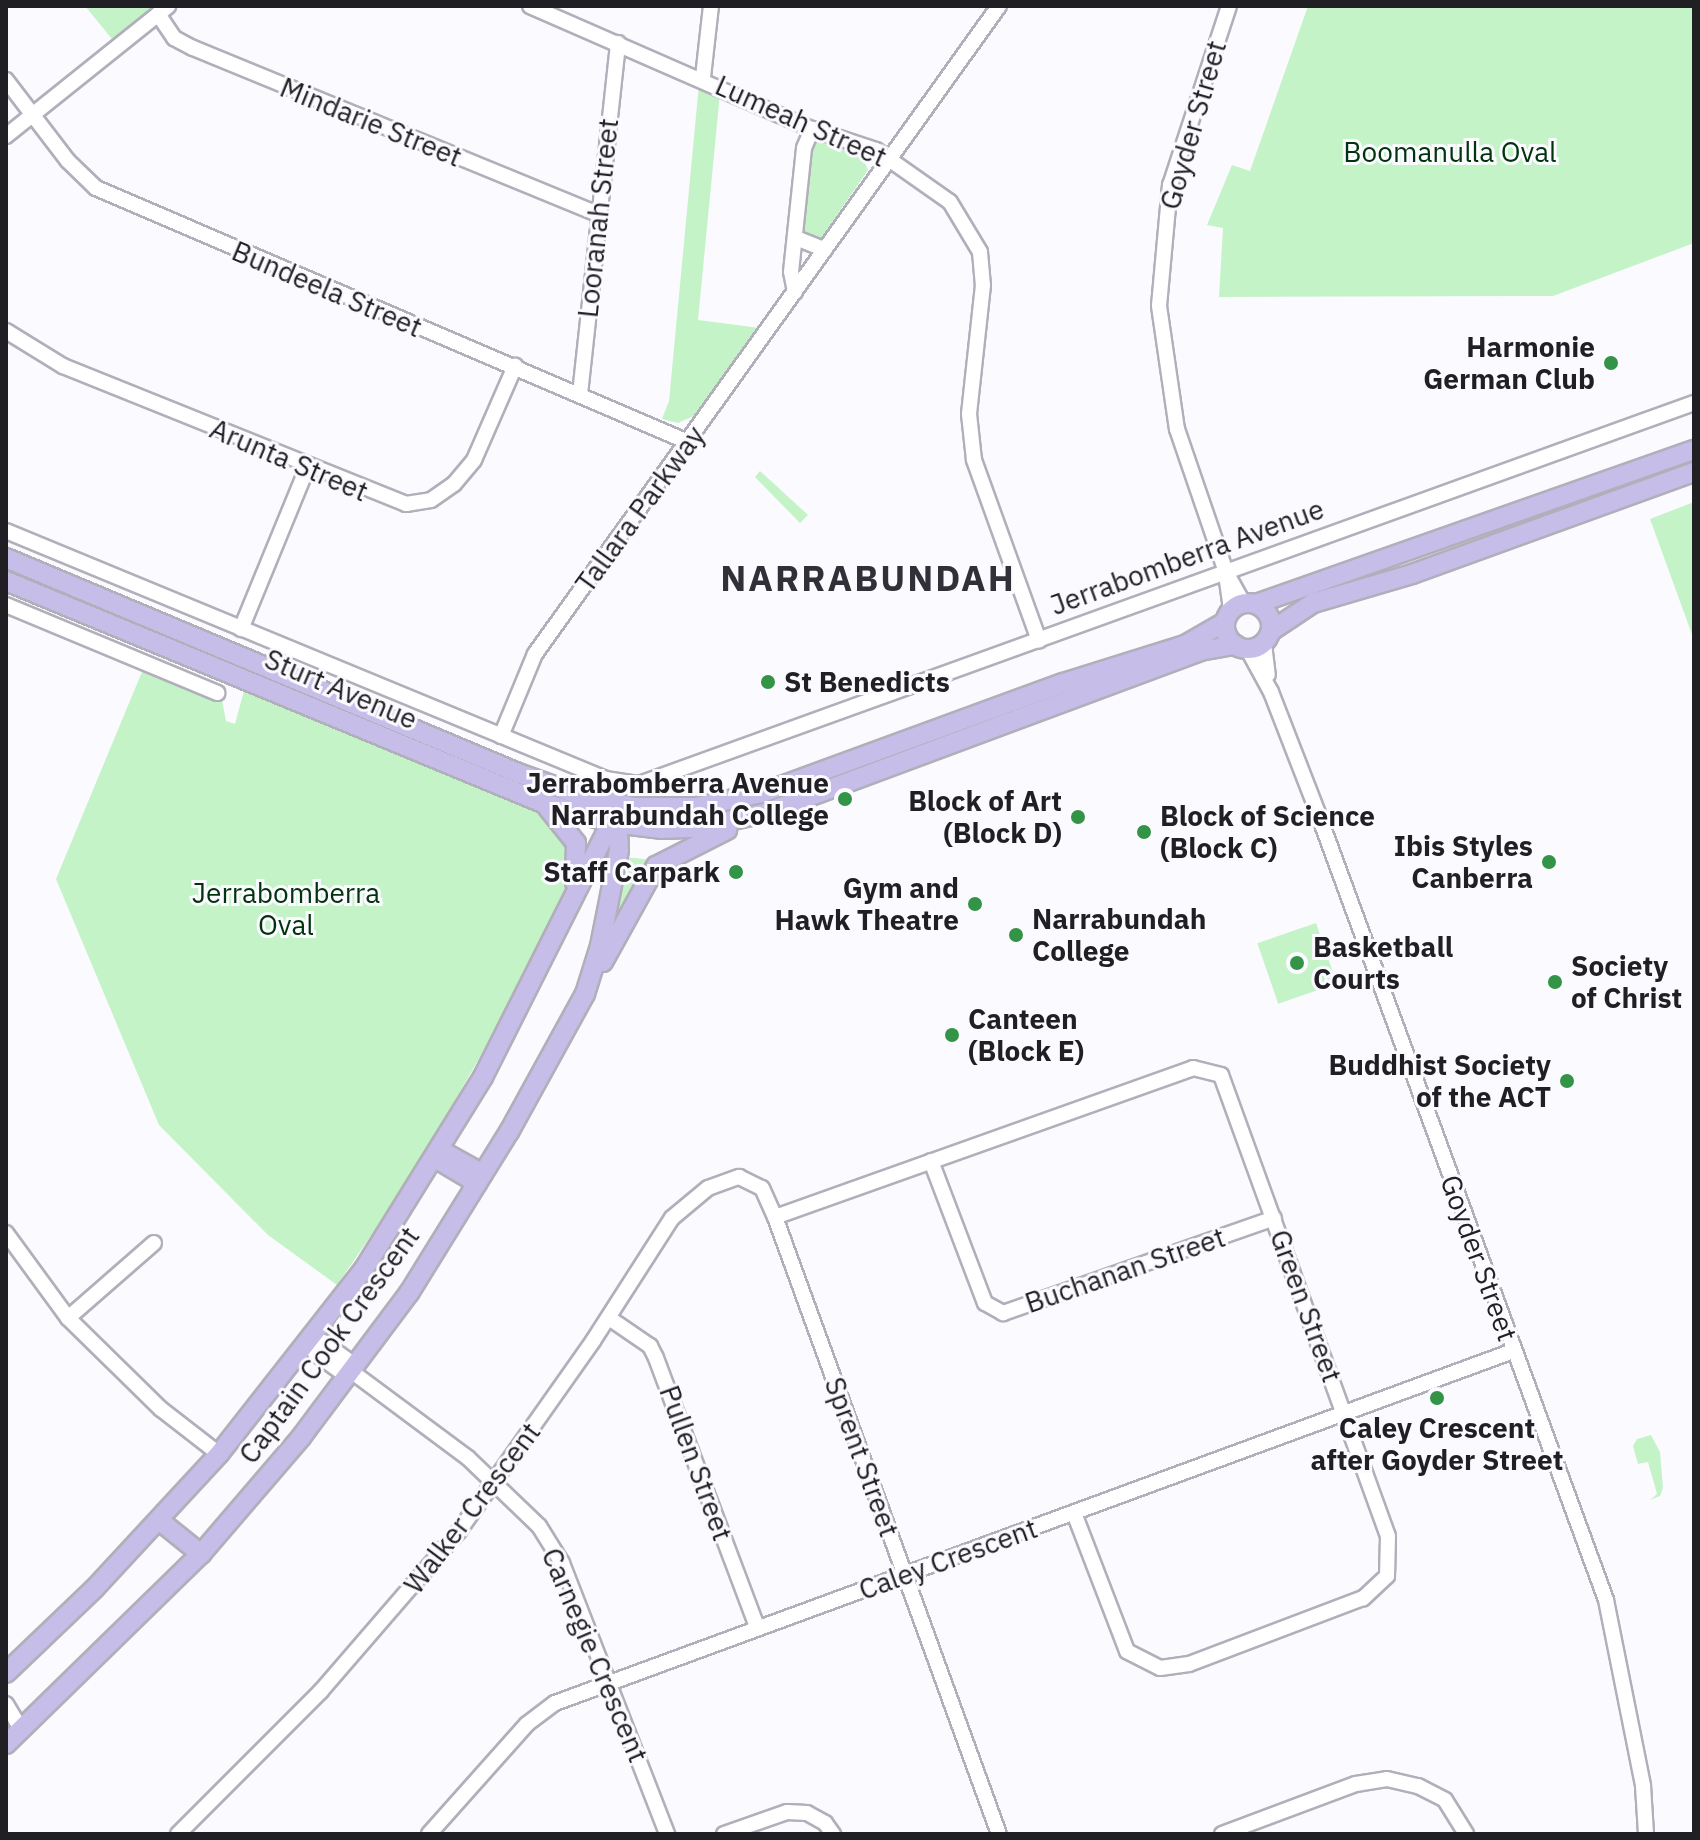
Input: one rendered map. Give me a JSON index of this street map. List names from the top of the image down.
{
  "streets": {
    "main road": ["Sturt Avenue", "Captain Cook Crescent"],
    "street": [
      "Lumeah Street",
      "Mindarie Street",
      "Goyder Street",
      "Looranah Street",
      "Bundeela Street",
      "Arunta Street",
      "Tallara Parkway",
      "Jerrabomberra Avenue",
      "Buchanan Street",
      "Green Street",
      "Sprent Street",
      "Pullen Street",
      "Walker Crescent",
      "Caley Crescent",
      "Carnegie Crescent"
    ]
  },
  "crossings": [
    ["Lumeah Street", "Looranah Street"],
    ["Lumeah Street", "Tallara Parkway"],
    ["Lumeah Street", "Jerrabomberra Avenue"],
    ["Mindarie Street", "Looranah Street"],
    ["Goyder Street", "Jerrabomberra Avenue"],
    ["Goyder Street", "Caley Crescent"],
    ["Looranah Street", "Bundeela Street"],
    ["Bundeela Street", "Arunta Street"],
    ["Bundeela Street", "Tallara Parkway"],
    ["Tallara Parkway", "Sturt Avenue"],
    ["Jerrabomberra Avenue", "Sturt Avenue"],
    ["Sturt Avenue", "Captain Cook Crescent"],
    ["Buchanan Street", "Green Street"],
    ["Green Street", "Sprent Street"],
    ["Green Street", "Caley Crescent"],
    ["Captain Cook Crescent", "Carnegie Crescent"],
    ["Sprent Street", "Walker Crescent"],
    ["Sprent Street", "Caley Crescent"],
    ["Pullen Street", "Walker Crescent"],
    ["Pullen Street", "Caley Crescent"],
    ["Walker Crescent", "Carnegie Crescent"],
    ["Caley Crescent", "Carnegie Crescent"]
  ],
  "districts": ["NARRABUNDAH"],
  "parks": ["Boomanulla Oval", "Jerrabomberra Oval"],
  "places": [
    "Harmonie German Club",
    "St Benedicts",
    "Jerrabomberra Avenue Narrabundah College",
    "Block of Art (Block D)",
    "Block of Science (Block C)",
    "Ibis Styles Canberra",
    "Staff Carpark",
    "Gym and Hawk Theatre",
    "Narrabundah College",
    "Basketball Courts",
    "Society of Christ",
    "Canteen (Block E)",
    "Buddhist Society of the ACT",
    "Caley Crescent after Goyder Street"
  ]
}
